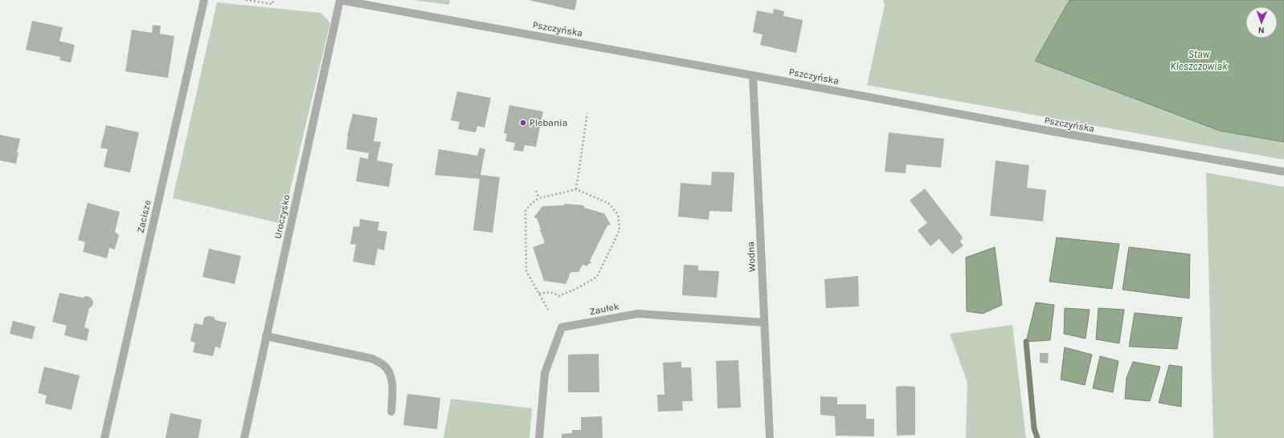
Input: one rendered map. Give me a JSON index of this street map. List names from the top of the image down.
{
  "streets": {
    "street": [
      "Pszczyńska",
      "Zacisze",
      "Uroczysko",
      "Wodna",
      "Zaułek"
    ]
  },
  "crossings": [
    ["Pszczyńska", "Uroczysko"],
    ["Pszczyńska", "Wodna"],
    ["Wodna", "Zaułek"]
  ],
  "water": ["Staw Kleszczowiak"],
  "places": ["Plebania"],
  "north": "bottom"
}
